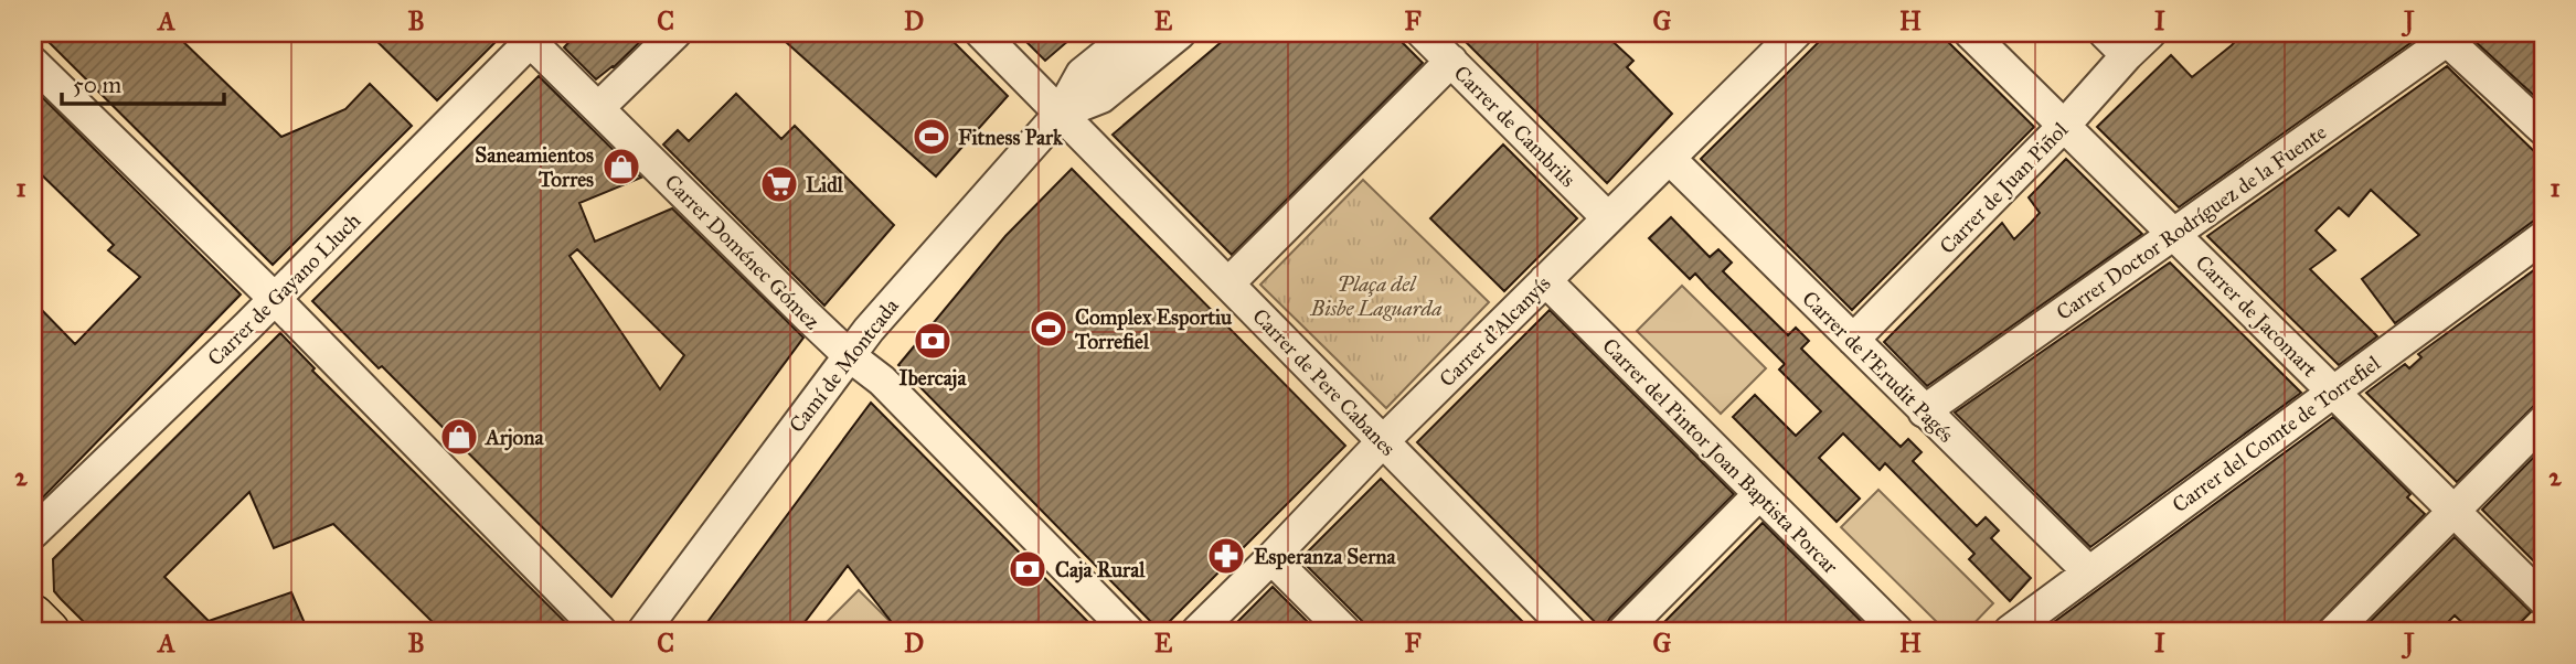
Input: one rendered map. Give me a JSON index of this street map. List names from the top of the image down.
{
  "streets": {
    "street": [
      "Carrer de Cambrils",
      "Carrer de Juan Piñol",
      "Carrer Doctor Rodríguez de la Fuente",
      "Carrer Doménec Gómez",
      "Carrer de Gayano Lluch",
      "Carrer de Jacomart",
      "Carrer d'Alcanyís",
      "Camí de Montcada",
      "Carrer de l'Erudit Pagés",
      "Carrer de Pere Cabanes",
      "Carrer del Comte de Torrefiel",
      "Carrer del Pintor Joan Baptista Porcar"
    ]
  },
  "crossings": [
    ["Carrer de Cambrils", "Carrer d'Alcanyís"],
    ["Carrer de Juan Piñol", "Carrer de Jacomart"],
    ["Carrer de Juan Piñol", "Carrer de l'Erudit Pagés"],
    ["Carrer Doctor Rodríguez de la Fuente", "Carrer de Jacomart"],
    ["Carrer Doctor Rodríguez de la Fuente", "Carrer de l'Erudit Pagés"],
    ["Carrer Doménec Gómez", "Carrer de Gayano Lluch"],
    ["Carrer Doménec Gómez", "Camí de Montcada"],
    ["Carrer de Jacomart", "Carrer del Comte de Torrefiel"],
    ["Carrer d'Alcanyís", "Carrer de l'Erudit Pagés"],
    ["Carrer d'Alcanyís", "Carrer de Pere Cabanes"],
    ["Carrer d'Alcanyís", "Carrer del Pintor Joan Baptista Porcar"],
    ["Camí de Montcada", "Carrer de Pere Cabanes"],
    ["Carrer de l'Erudit Pagés", "Carrer del Comte de Torrefiel"]
  ],
  "parks": ["Plaça del Bisbe Laguarda"],
  "places": {
    "sports": ["Fitness Park", "Complex Esportiu Torrefiel"],
    "shop": ["Saneamientos Torres", "Arjona"],
    "supermarket": ["Lidl"],
    "bank": ["Ibercaja", "Caja Rural"],
    "pharmacy": ["Esperanza Serna"]
  },
  "scale_bar": "50 m",
  "grid": {
    "columns": [
      "A",
      "B",
      "C",
      "D",
      "E",
      "F",
      "G",
      "H",
      "I",
      "J"
    ],
    "rows": ["1", "2"]
  }
}
